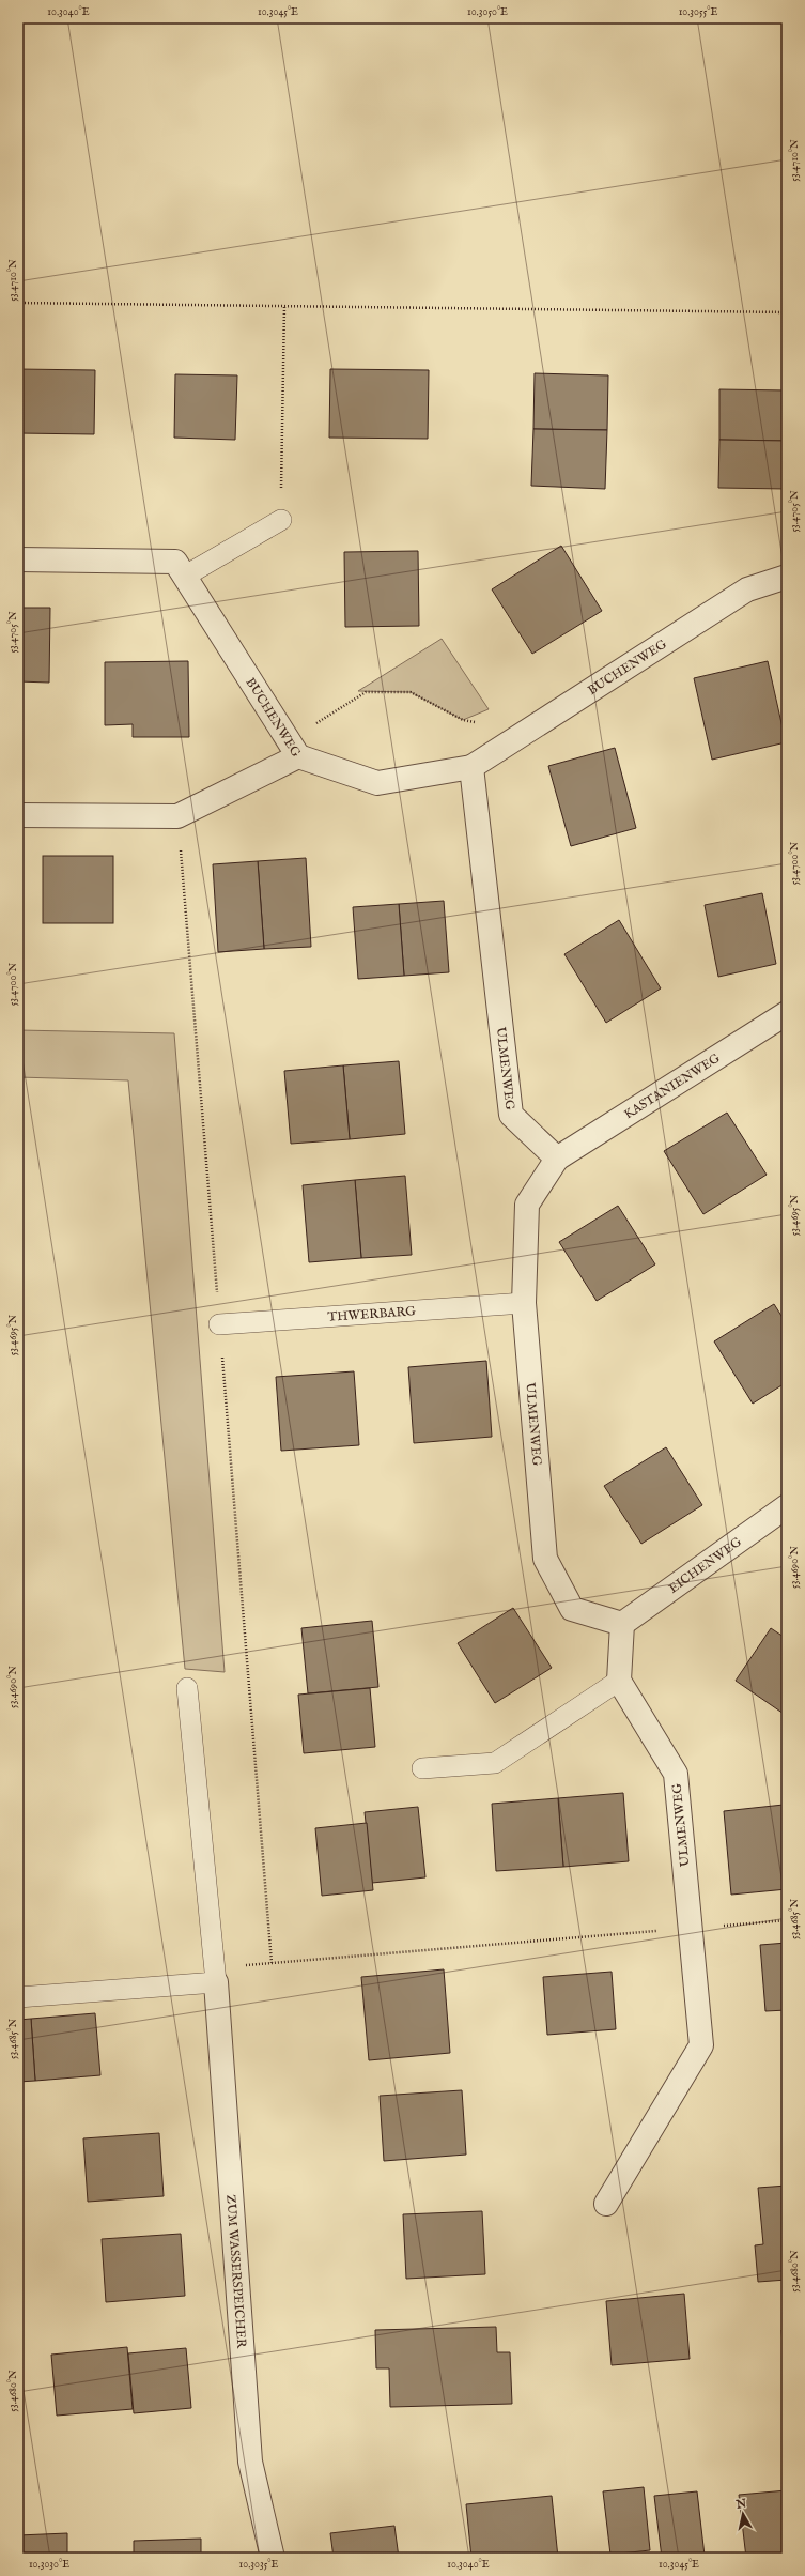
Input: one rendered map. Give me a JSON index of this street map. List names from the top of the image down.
{
  "streets": {
    "street": [
      "BUCHENWEG",
      "ULMENWEG",
      "KASTANIENWEG",
      "EICHENWEG",
      "ZUM WASSERSPEICHER"
    ],
    "lane": ["THWERBARG"]
  },
  "crossings": [
    ["BUCHENWEG", "ULMENWEG"],
    ["ULMENWEG", "KASTANIENWEG"],
    ["ULMENWEG", "THWERBARG"],
    ["ULMENWEG", "EICHENWEG"]
  ],
  "north": "top",
  "coordinates": [
    "10.3040°E",
    "10.3045°E",
    "10.3050°E",
    "10.3055°E",
    "53.4710°N",
    "53.4705°N",
    "53.4700°N",
    "53.4695°N",
    "53.4690°N",
    "53.4685°N",
    "53.4680°N",
    "10.3030°E",
    "10.3035°E"
  ]
}
